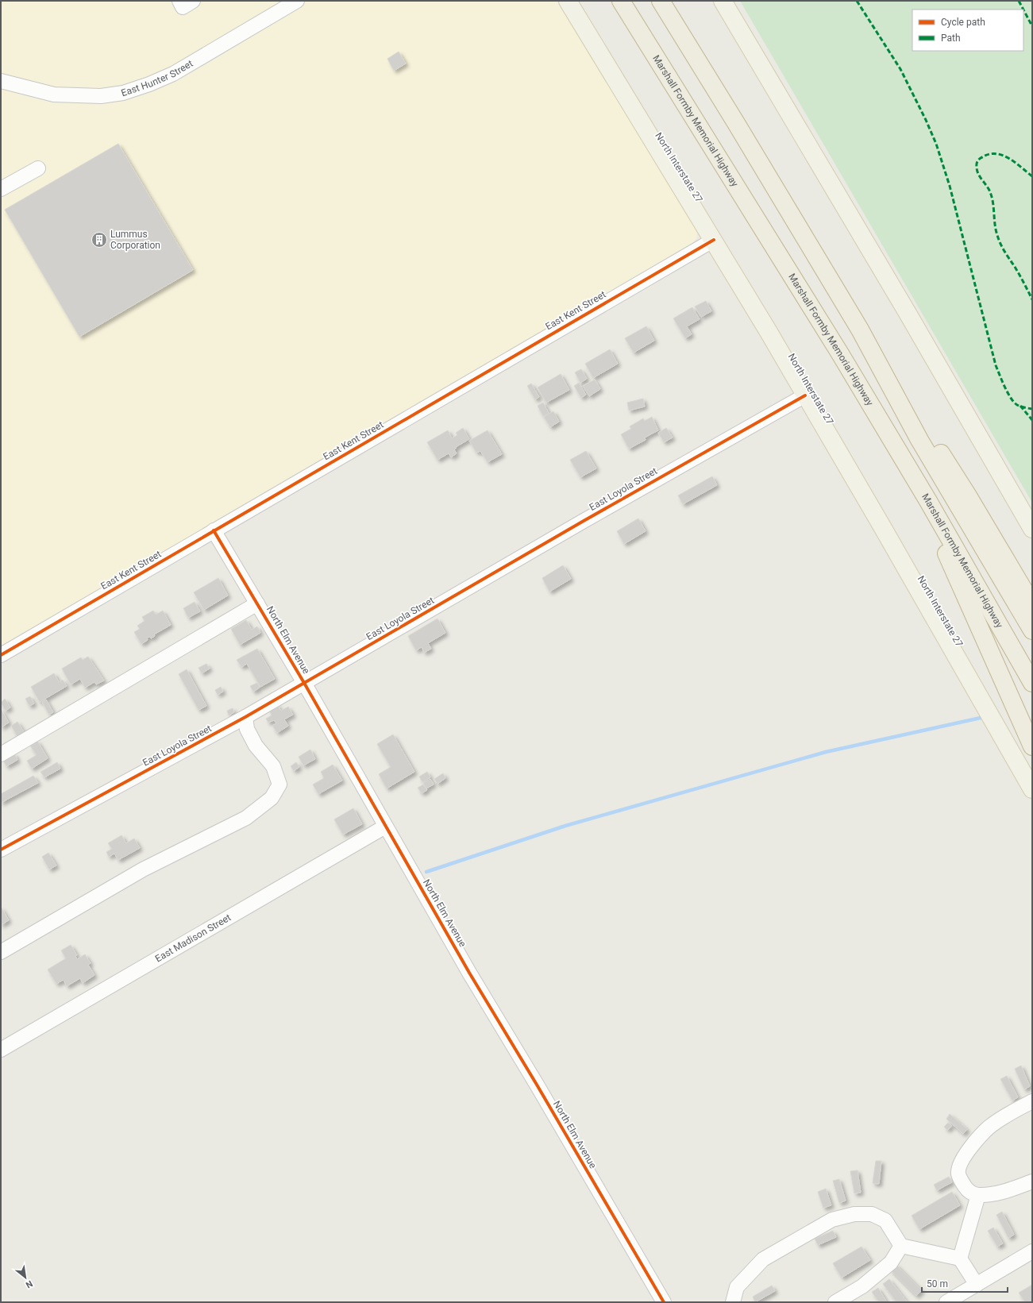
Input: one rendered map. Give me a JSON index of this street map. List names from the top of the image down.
{
  "streets": {
    "highway": ["Marshall Formby Memorial Highway"],
    "main road": ["North Interstate 27"],
    "street": [
      "East Hunter Street",
      "East Kent Street",
      "East Loyola Street",
      "North Elm Avenue",
      "East Madison Street"
    ]
  },
  "crossings": [
    ["North Interstate 27", "East Kent Street"],
    ["North Interstate 27", "East Loyola Street"],
    ["East Kent Street", "North Elm Avenue"],
    ["East Loyola Street", "North Elm Avenue"],
    ["North Elm Avenue", "East Madison Street"]
  ],
  "places": {
    "building": ["Lummus Corporation"]
  },
  "legend": ["Cycle path", "Path"],
  "scale_bar": "50 m",
  "north": "bottom right"
}
